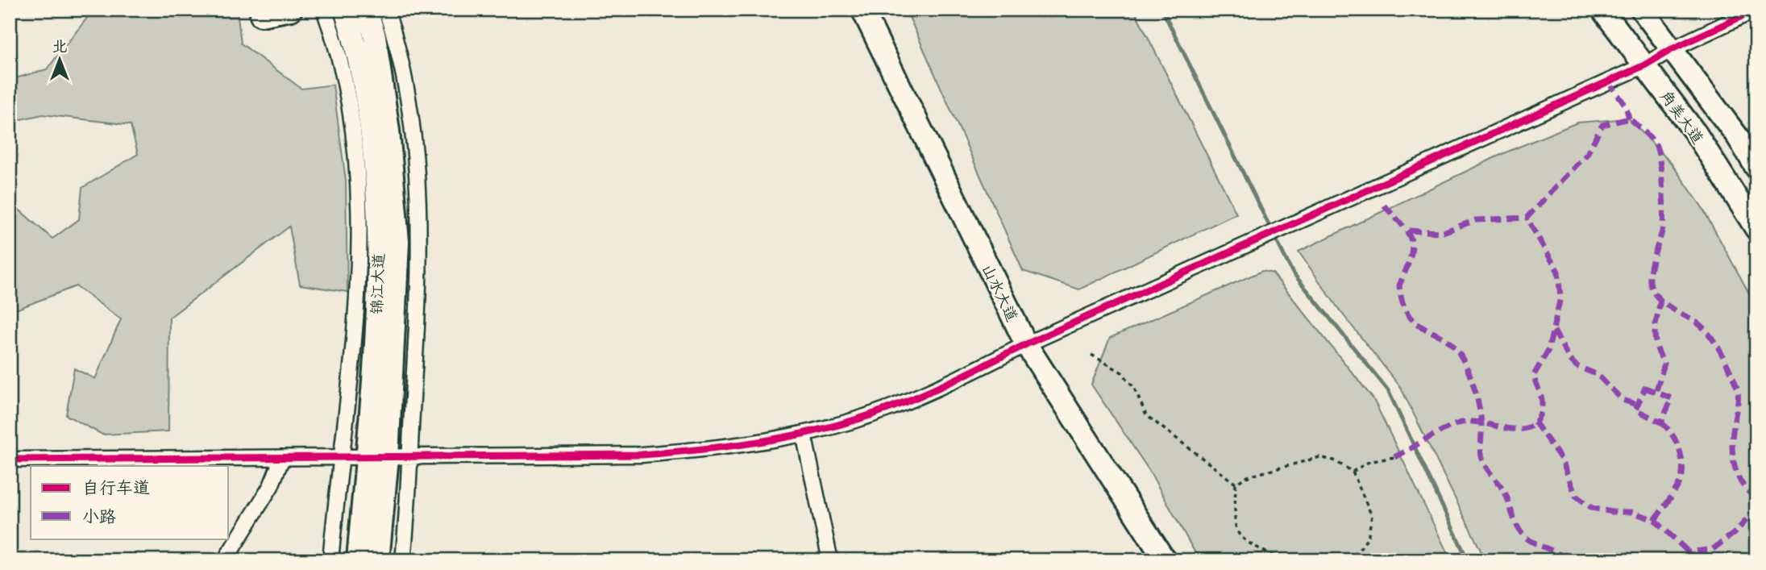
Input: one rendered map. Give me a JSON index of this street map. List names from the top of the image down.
{
  "streets": {
    "street": ["角美大道", "锦江大道", "山水大道"]
  },
  "legend": ["自行车道", "小路"],
  "north": "top"
}
